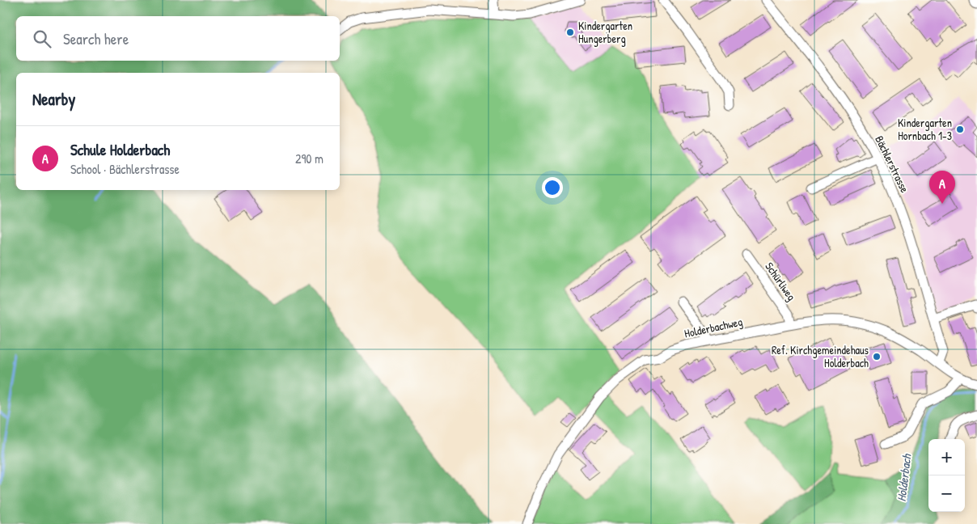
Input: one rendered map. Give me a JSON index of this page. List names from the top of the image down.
{
  "streets": {
    "street": ["Bächlerstrasse", "Schürliweg", "Holderbachweg"]
  },
  "crossings": [
    ["Bächlerstrasse", "Holderbachweg"],
    ["Schürliweg", "Holderbachweg"]
  ],
  "water": ["Holderbach"],
  "places": ["Kindergarten Hungerberg", "Kindergarten Hornbach 1-3", "Ref. Kirchgemeindehaus Holderbach"],
  "page": {
    "search": "Search here",
    "heading": "Nearby",
    "list": [
      {
        "mark": "A",
        "name": "Schule Holderbach",
        "note": "School · Bächlerstrasse",
        "value": "290 m"
      }
    ],
    "pins": "A",
    "map_buttons": ["+", "−"]
  }
}
